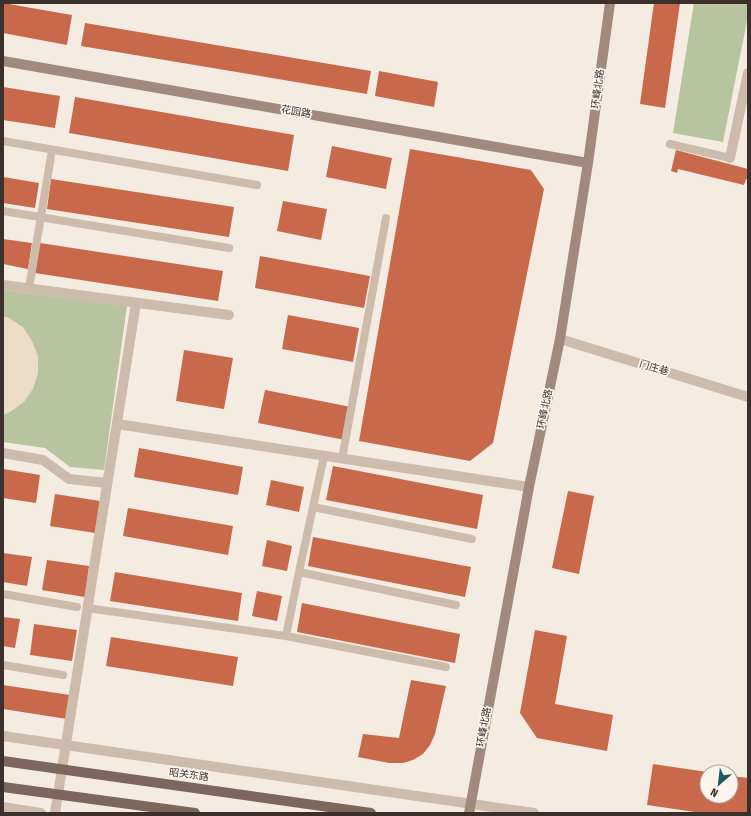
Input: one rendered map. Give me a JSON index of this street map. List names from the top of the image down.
{
  "streets": {
    "main road": ["环峰北路", "花园路", "昭关东路"],
    "street": ["门庄巷"]
  },
  "crossings": [
    ["环峰北路", "花园路"],
    ["环峰北路", "门庄巷"]
  ],
  "north": "bottom left"
}
